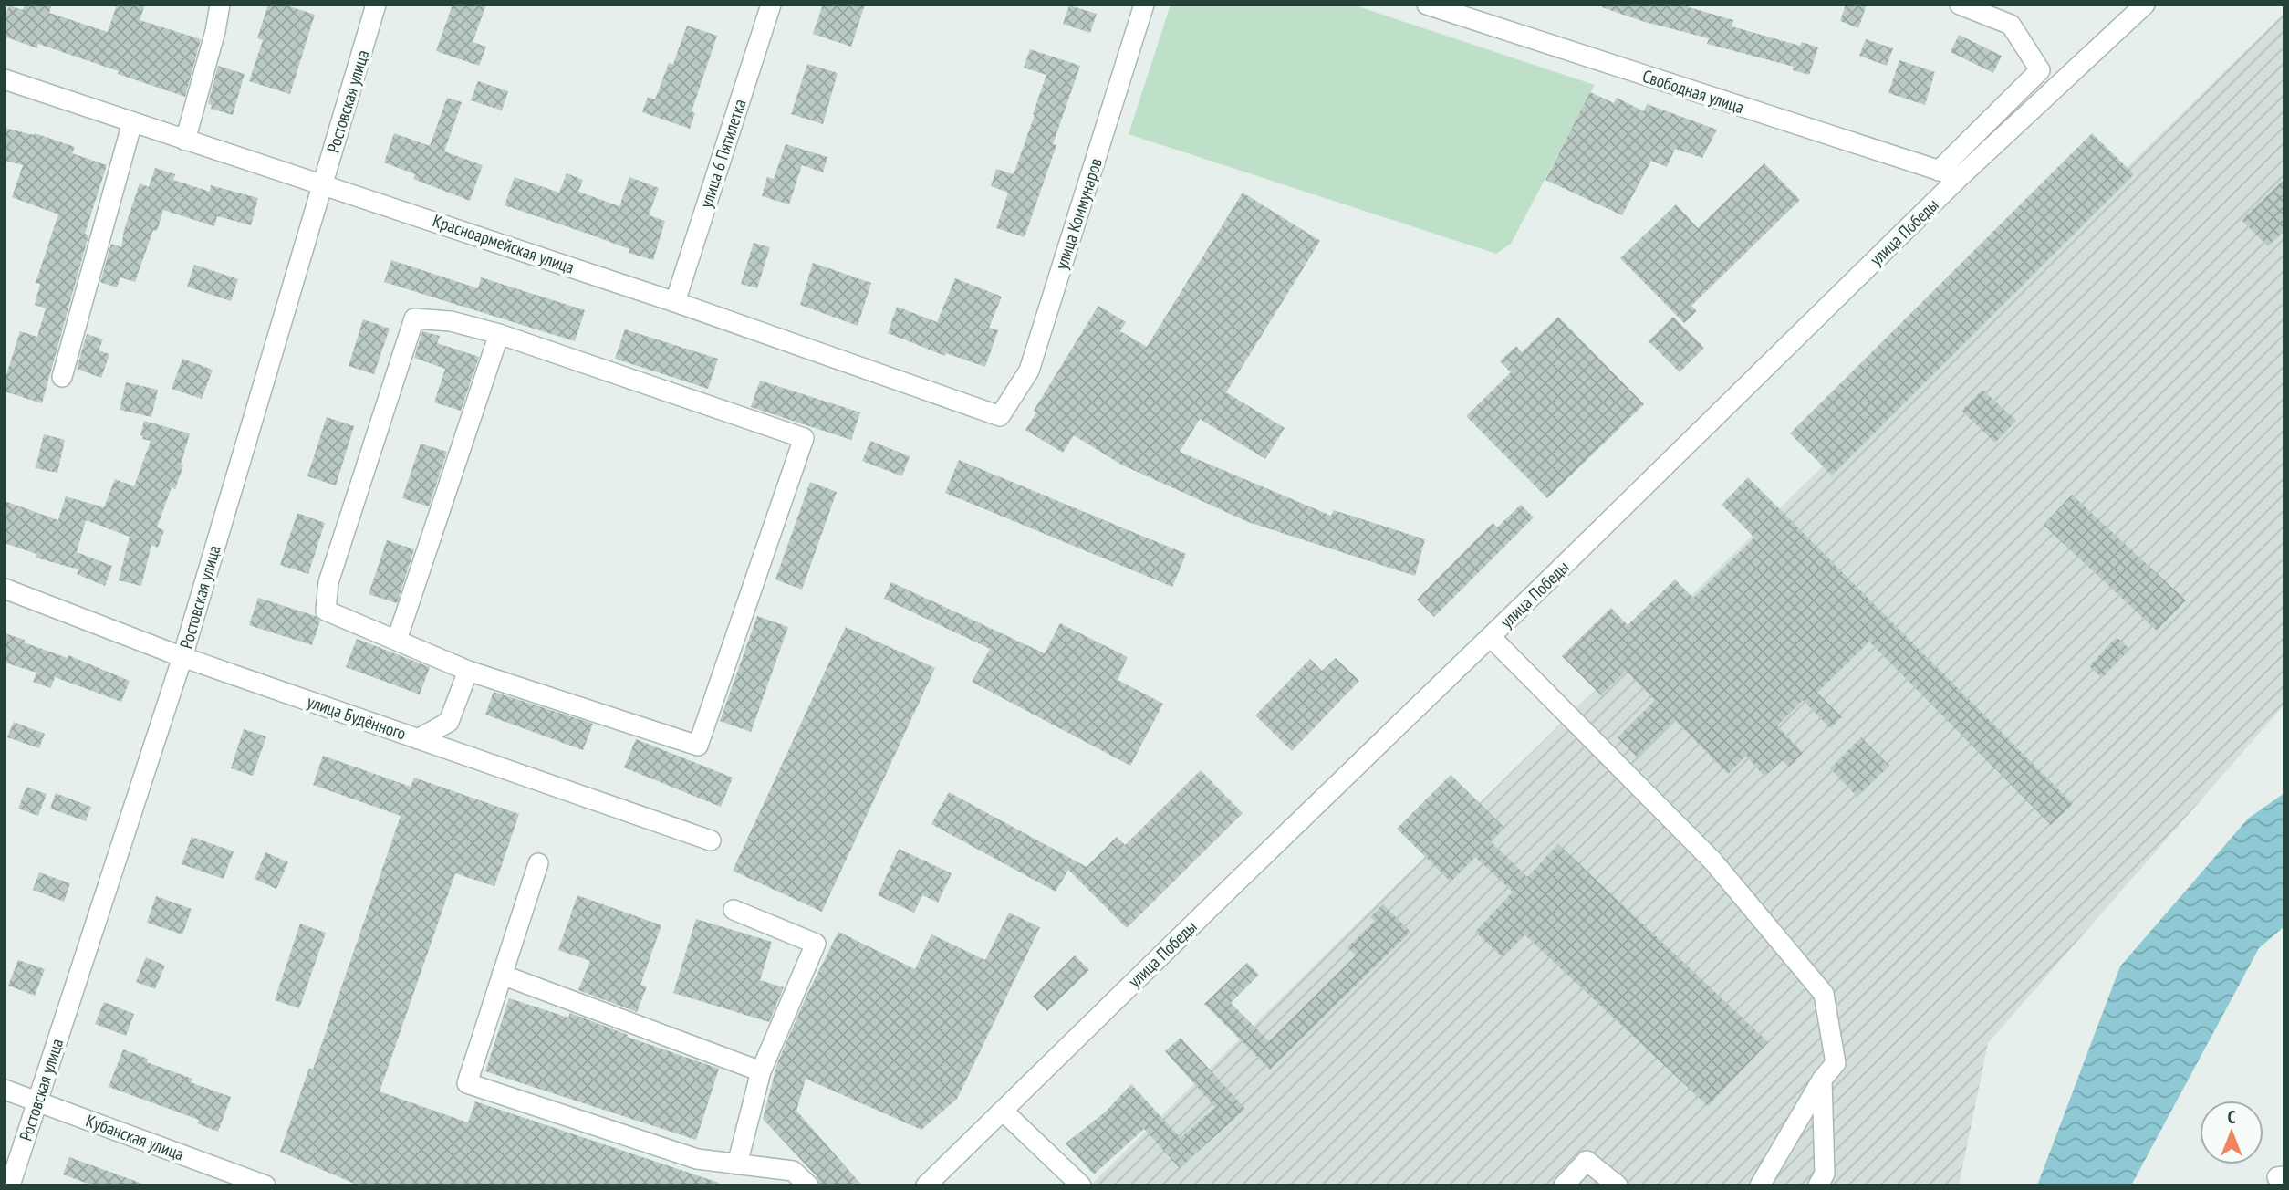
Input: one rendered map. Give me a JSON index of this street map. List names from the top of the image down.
{
  "streets": {
    "street": [
      "Свободная улица",
      "Ростовская улица",
      "улица 6 Пятилетка",
      "улица Коммунаров",
      "улица Победы",
      "Красноармейская улица",
      "улица Будённого",
      "Кубанская улица"
    ]
  },
  "crossings": [
    ["Свободная улица", "улица Победы"],
    ["Ростовская улица", "Красноармейская улица"],
    ["Ростовская улица", "улица Будённого"],
    ["Ростовская улица", "Кубанская улица"],
    ["улица 6 Пятилетка", "Красноармейская улица"],
    ["улица Коммунаров", "Красноармейская улица"]
  ],
  "north": "top"
}
